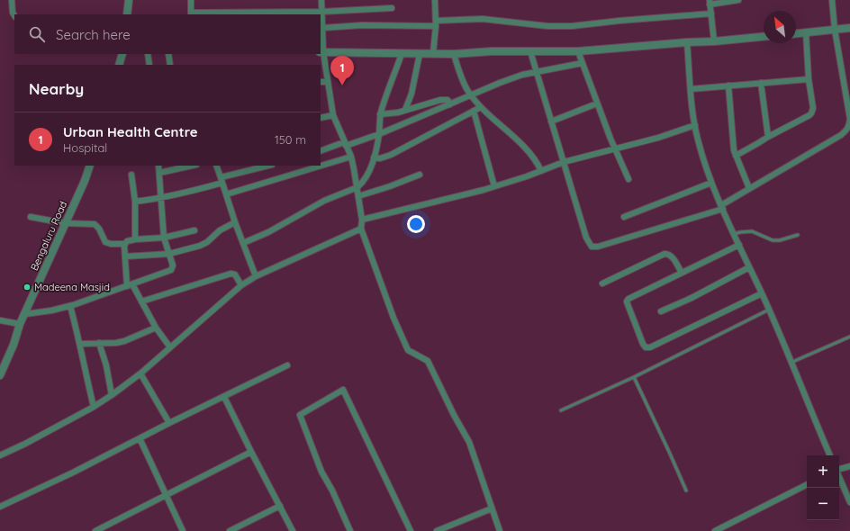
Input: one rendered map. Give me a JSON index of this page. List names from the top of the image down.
{
  "streets": {
    "street": ["Bengaluru Road"]
  },
  "places": ["Madeena Masjid"],
  "north": "top left",
  "page": {
    "search": "Search here",
    "pins": "1",
    "heading": "Nearby",
    "list": [
      {
        "mark": "1",
        "name": "Urban Health Centre",
        "note": "Hospital",
        "value": "150 m"
      }
    ],
    "map_buttons": ["+", "−"]
  }
}
